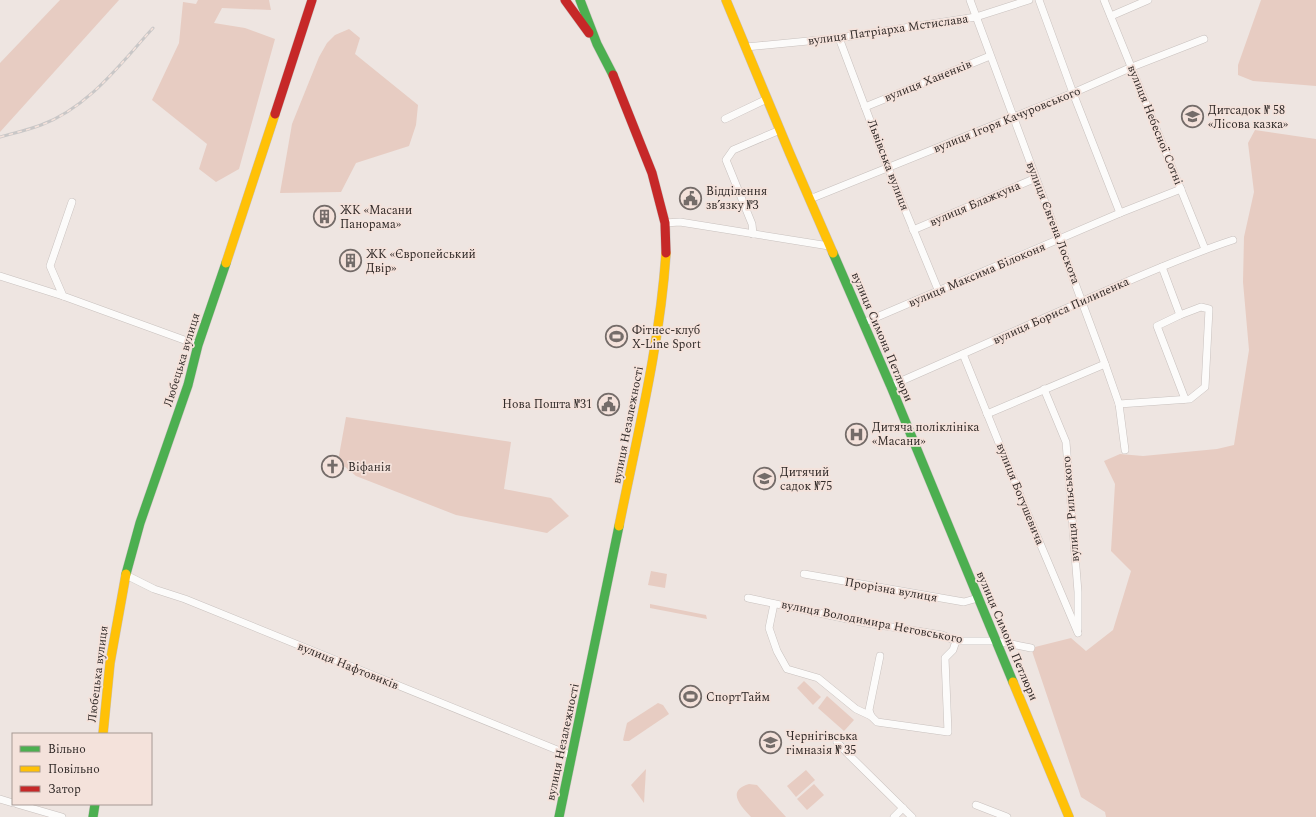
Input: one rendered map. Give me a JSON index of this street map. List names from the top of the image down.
{
  "streets": {
    "street": [
      "вулиця Патріарха Мстислава",
      "вулиця Ханенків",
      "вулиця Ігоря Качуровського",
      "вулиця Небесної Сотні",
      "Львівська вулиця",
      "вулиця Блажкуна",
      "вулиця Євгена Лоскота",
      "вулиця Максима Білоконя",
      "вулиця Бориса Пилипенка",
      "вулиця Симона Петлюри",
      "Любецька вулиця",
      "вулиця Незалежності",
      "вулиця Богушевича",
      "вулиця Рильського",
      "Прорізна вулиця",
      "вулиця Володимира Неговського",
      "вулиця Нафтовиків"
    ]
  },
  "crossings": [
    ["вулиця Патріарха Мстислава", "Львівська вулиця"],
    ["вулиця Патріарха Мстислава", "вулиця Євгена Лоскота"],
    ["вулиця Патріарха Мстислава", "вулиця Симона Петлюри"],
    ["вулиця Ханенків", "Львівська вулиця"],
    ["вулиця Ханенків", "вулиця Євгена Лоскота"],
    ["вулиця Ігоря Качуровського", "вулиця Небесної Сотні"],
    ["вулиця Ігоря Качуровського", "Львівська вулиця"],
    ["вулиця Ігоря Качуровського", "вулиця Євгена Лоскота"],
    ["вулиця Ігоря Качуровського", "вулиця Симона Петлюри"],
    ["вулиця Небесної Сотні", "вулиця Максима Білоконя"],
    ["вулиця Небесної Сотні", "вулиця Бориса Пилипенка"],
    ["Львівська вулиця", "вулиця Блажкуна"],
    ["Львівська вулиця", "вулиця Максима Білоконя"],
    ["вулиця Блажкуна", "вулиця Євгена Лоскота"],
    ["вулиця Євгена Лоскота", "вулиця Максима Білоконя"],
    ["вулиця Євгена Лоскота", "вулиця Бориса Пилипенка"],
    ["вулиця Максима Білоконя", "вулиця Симона Петлюри"],
    ["вулиця Бориса Пилипенка", "вулиця Симона Петлюри"],
    ["вулиця Бориса Пилипенка", "вулиця Богушевича"],
    ["вулиця Симона Петлюри", "Прорізна вулиця"],
    ["вулиця Симона Петлюри", "вулиця Володимира Неговського"],
    ["Любецька вулиця", "вулиця Нафтовиків"],
    ["вулиця Незалежності", "вулиця Нафтовиків"],
    ["вулиця Богушевича", "вулиця Рильського"]
  ],
  "places": {
    "school or university": ["Дитсадок № 58 «Лісова казка»", "Дитячий садок №75", "Чернігівська гімназія № 35"],
    "public building": ["Відділення зв’язку №3", "Нова Пошта №31"],
    "building": ["ЖК «Масани Панорама»", "ЖК «Європейський Двір»"],
    "sports": ["Фітнес-клуб X-Line Sport", "СпортТайм"],
    "hospital": ["Дитяча поліклініка «Масани»"],
    "church": ["Віфанія"]
  },
  "legend": ["Вільно", "Повільно", "Затор"]
}
